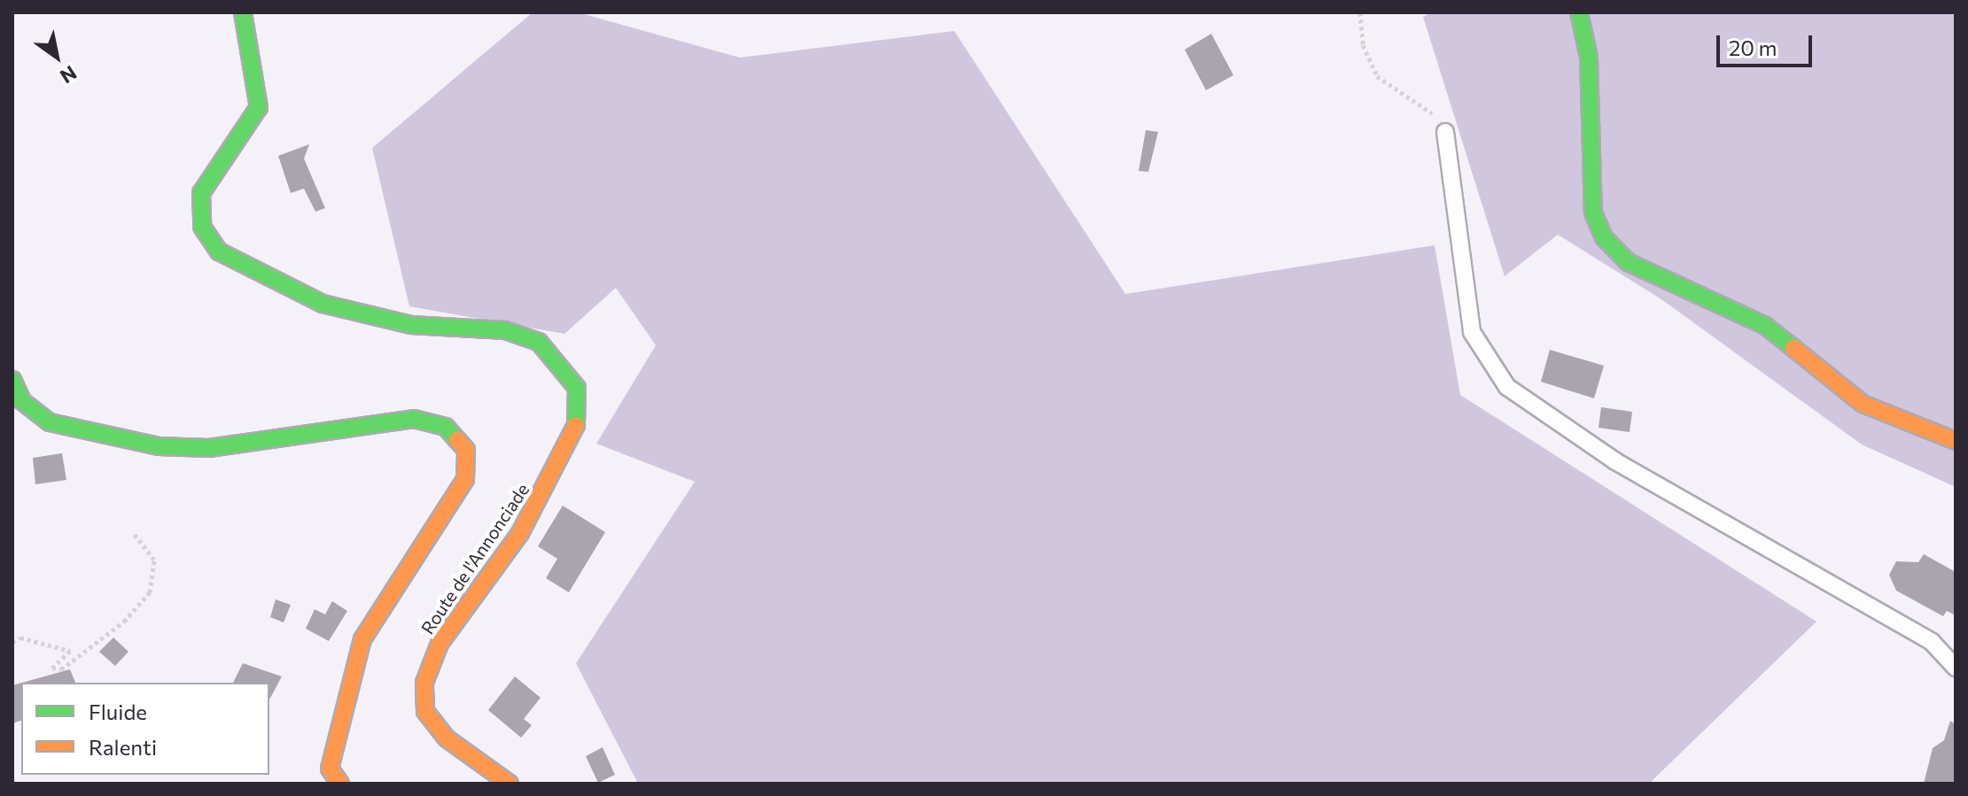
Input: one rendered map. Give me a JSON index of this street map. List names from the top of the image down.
{
  "streets": {
    "street": ["Route de l'Annonciade"]
  },
  "legend": ["Fluide", "Ralenti"],
  "scale_bar": "20 m",
  "north": "bottom right"
}
